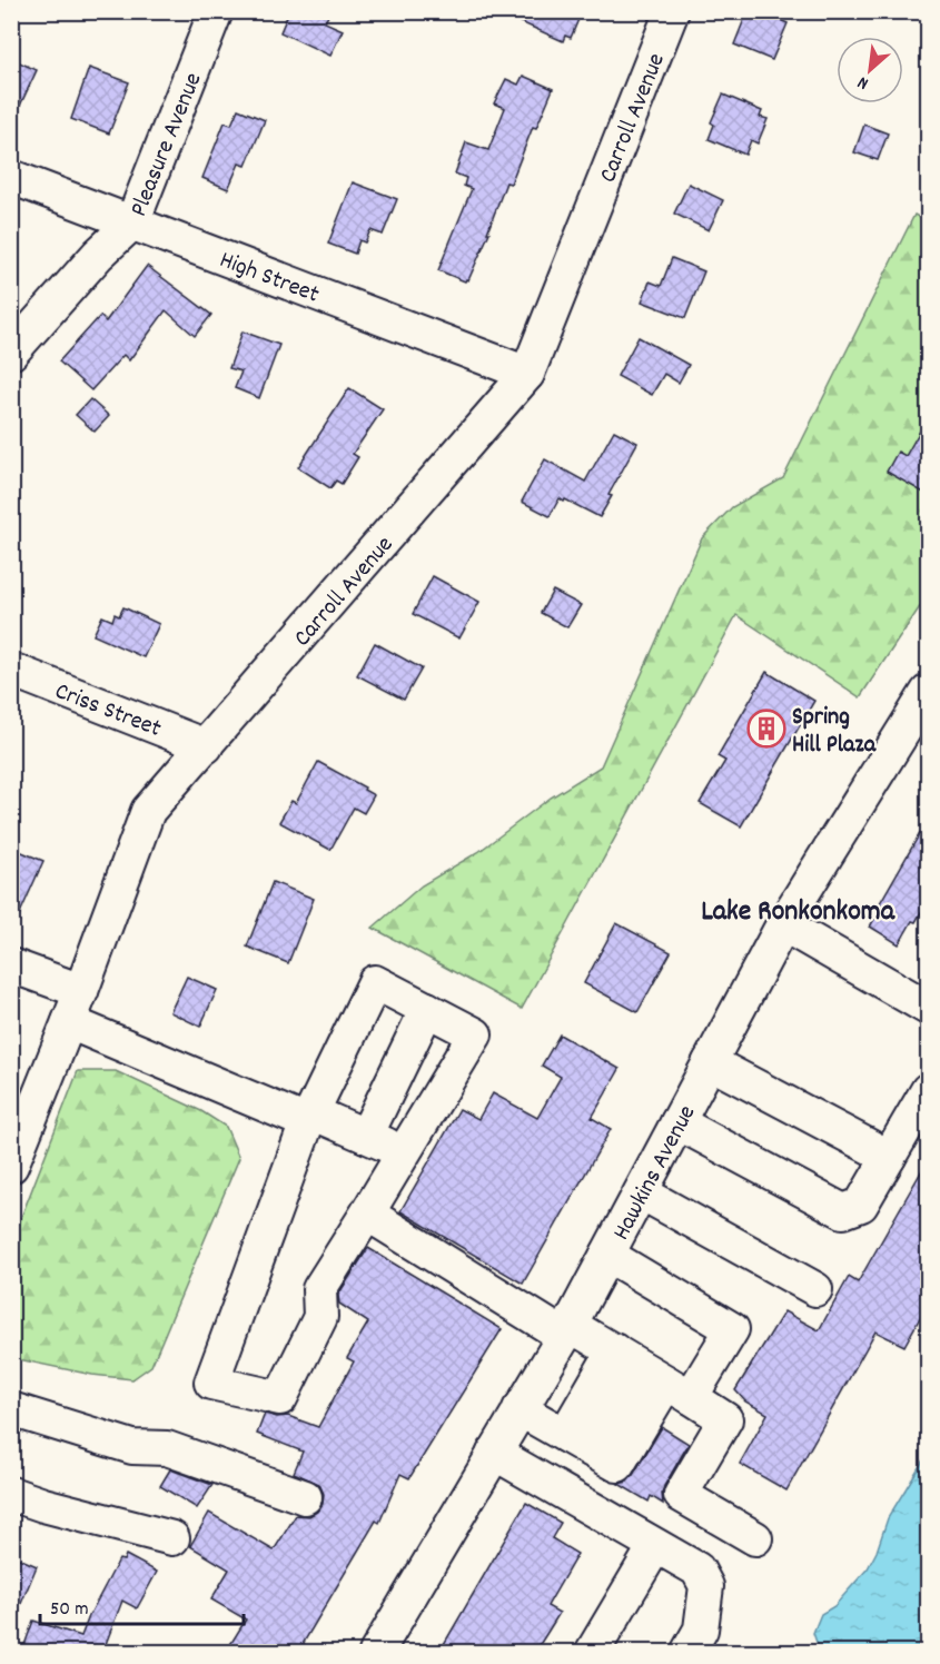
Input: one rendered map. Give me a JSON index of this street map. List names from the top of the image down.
{
  "streets": {
    "street": [
      "Carroll Avenue",
      "Pleasure Avenue",
      "High Street",
      "Criss Street",
      "Hawkins Avenue"
    ]
  },
  "crossings": [
    ["Carroll Avenue", "High Street"],
    ["Carroll Avenue", "Criss Street"],
    ["Pleasure Avenue", "High Street"]
  ],
  "districts": ["Lake Ronkonkoma"],
  "places": {
    "building": ["Spring Hill Plaza"]
  },
  "scale_bar": "50 m",
  "north": "bottom left"
}
